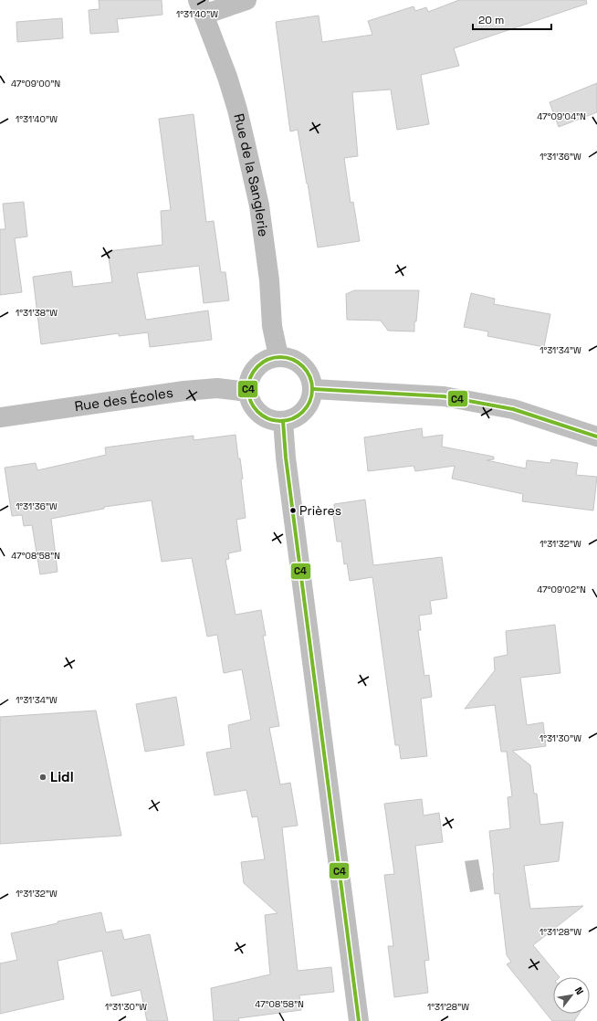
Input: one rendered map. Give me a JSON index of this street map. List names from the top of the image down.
{
  "streets": {
    "street": ["Rue de la Sanglerie", "Rue des Écoles"]
  },
  "crossings": [
    ["Rue de la Sanglerie", "Rue des Écoles"]
  ],
  "places": ["Prières", "Lidl"],
  "lines": ["transit line C4"],
  "scale_bar": "20 m",
  "north": "top right",
  "coordinates": [
    "1°31'40\"W",
    "47°09'00\"N",
    "47°09'04\"N",
    "1°31'36\"W",
    "1°31'38\"W",
    "1°31'34\"W",
    "1°31'32\"W",
    "47°08'58\"N",
    "47°09'02\"N",
    "1°31'30\"W",
    "1°31'28\"W"
  ]
}
